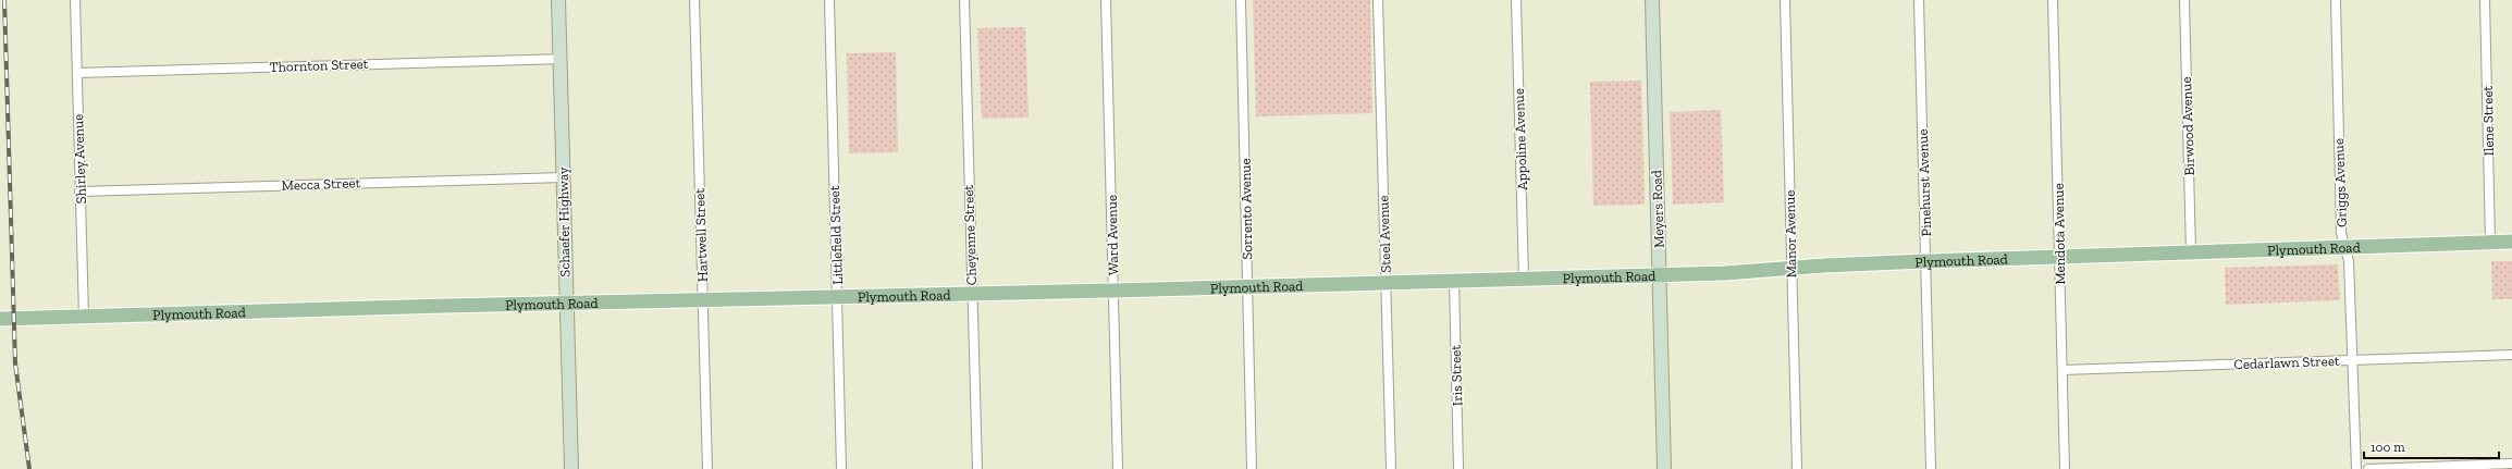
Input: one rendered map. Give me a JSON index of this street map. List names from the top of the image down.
{
  "streets": {
    "main road": ["Plymouth Road"],
    "street": [
      "Thornton Street",
      "Ilene Street",
      "Birwood Avenue",
      "Appoline Avenue",
      "Shirley Avenue",
      "Pinehurst Avenue",
      "Griggs Avenue",
      "Mecca Street",
      "Sorrento Avenue",
      "Meyers Road",
      "Schaefer Highway",
      "Steel Avenue",
      "Manor Avenue",
      "Mendota Avenue",
      "Hartwell Street",
      "Littlefield Street",
      "Cheyenne Street",
      "Ward Avenue",
      "Cedarlawn Street",
      "Iris Street"
    ]
  },
  "crossings": [
    ["Thornton Street", "Shirley Avenue"],
    ["Thornton Street", "Schaefer Highway"],
    ["Ilene Street", "Plymouth Road"],
    ["Birwood Avenue", "Plymouth Road"],
    ["Appoline Avenue", "Plymouth Road"],
    ["Shirley Avenue", "Mecca Street"],
    ["Shirley Avenue", "Plymouth Road"],
    ["Pinehurst Avenue", "Plymouth Road"],
    ["Griggs Avenue", "Plymouth Road"],
    ["Griggs Avenue", "Cedarlawn Street"],
    ["Mecca Street", "Schaefer Highway"],
    ["Sorrento Avenue", "Plymouth Road"],
    ["Meyers Road", "Plymouth Road"],
    ["Schaefer Highway", "Plymouth Road"],
    ["Steel Avenue", "Plymouth Road"],
    ["Manor Avenue", "Plymouth Road"],
    ["Mendota Avenue", "Plymouth Road"],
    ["Mendota Avenue", "Cedarlawn Street"],
    ["Hartwell Street", "Plymouth Road"],
    ["Littlefield Street", "Plymouth Road"],
    ["Cheyenne Street", "Plymouth Road"],
    ["Ward Avenue", "Plymouth Road"],
    ["Plymouth Road", "Iris Street"]
  ],
  "scale_bar": "100 m"
}
